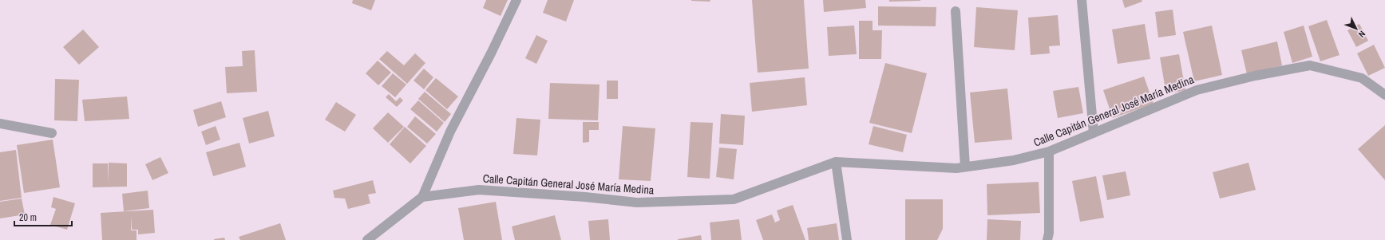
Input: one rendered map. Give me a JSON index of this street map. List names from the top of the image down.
{
  "streets": {
    "street": ["Calle Capitán General José María Medina"]
  },
  "scale_bar": "20 m",
  "north": "bottom right"
}
